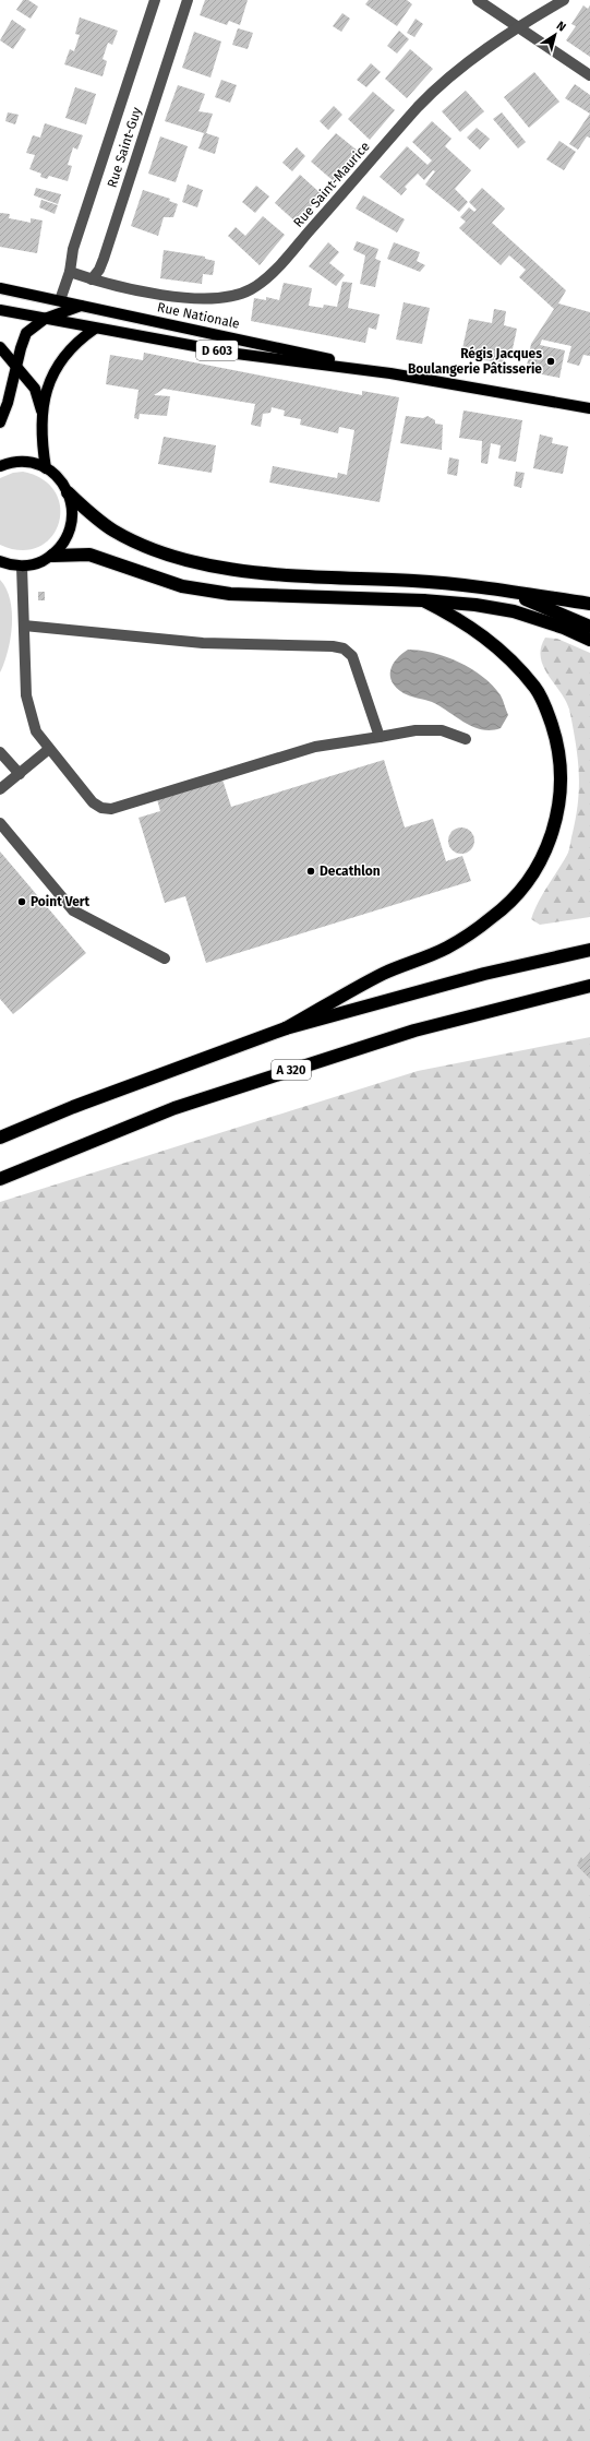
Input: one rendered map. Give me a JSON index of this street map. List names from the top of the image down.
{
  "streets": {
    "highway": ["A 320"],
    "main road": ["Rue Nationale", "D 603"],
    "street": ["Rue Saint-Guy", "Rue Saint-Maurice"]
  },
  "crossings": [
    ["Rue Saint-Guy", "Rue Saint-Maurice"],
    ["Rue Saint-Guy", "Rue Nationale"]
  ],
  "places": ["Régis Jacques Boulangerie Pâtisserie", "Decathlon", "Point Vert"],
  "north": "top right"
}
